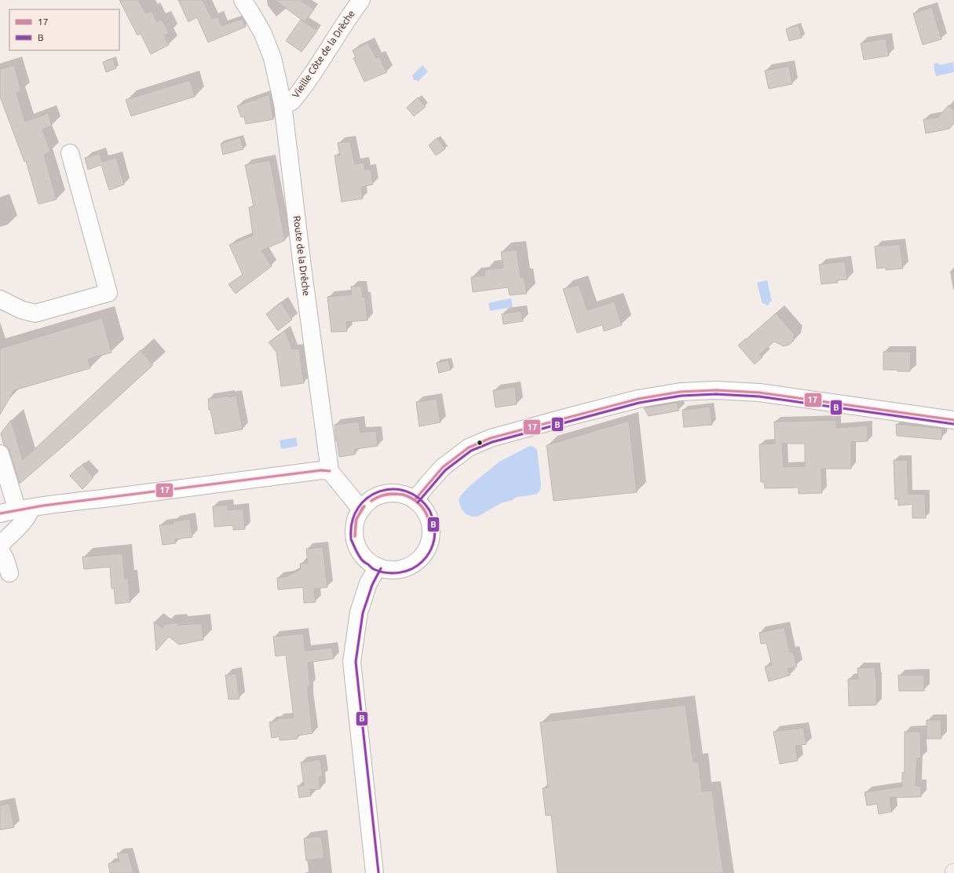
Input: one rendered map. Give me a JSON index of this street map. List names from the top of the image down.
{
  "streets": {
    "street": ["Vieille Côte de la Drèche", "Route de la Drêche"]
  },
  "crossings": [
    ["Vieille Côte de la Drèche", "Route de la Drêche"]
  ],
  "lines": ["transit line 17", "transit line B"],
  "legend": ["17", "B"]
}
